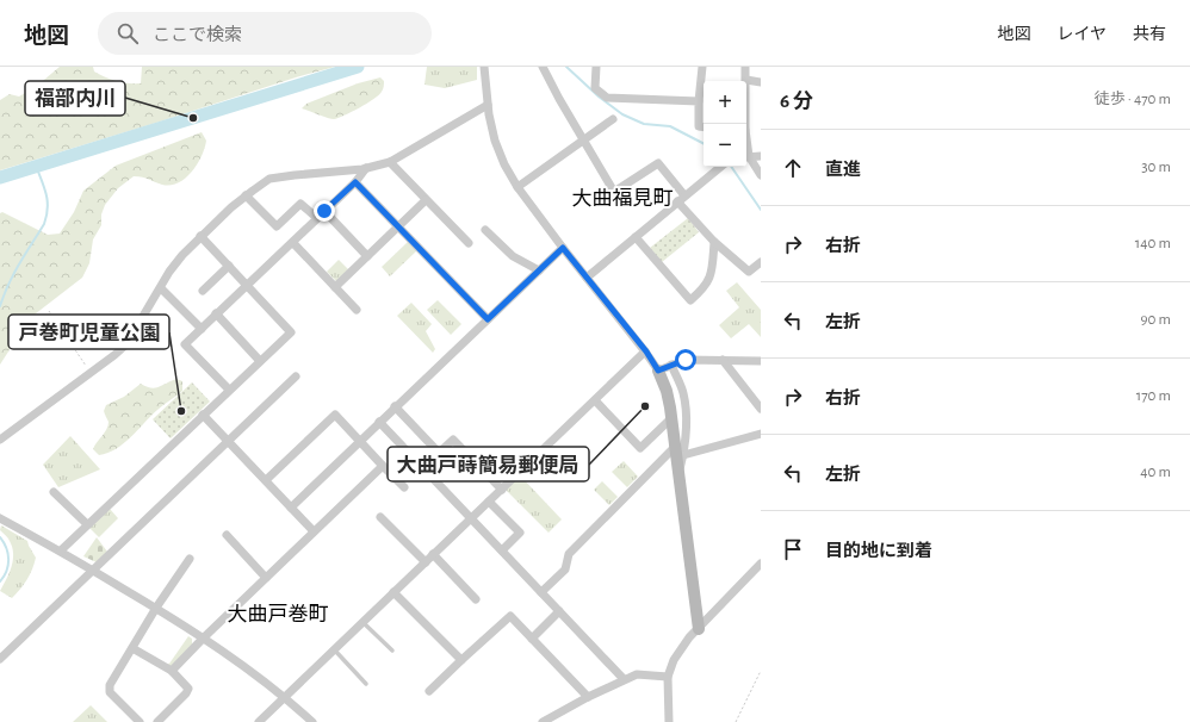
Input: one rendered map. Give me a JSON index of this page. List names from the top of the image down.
{
  "districts": ["大曲福見町", "大曲戸巻町"],
  "places": ["福部内川", "大曲戸蒔簡易郵便局", "戸巻町児童公園"],
  "page": {
    "header": "地図",
    "search": "ここで検索",
    "nav": ["地図", "レイヤ", "共有"],
    "heading": ["6 分", "徒歩 · 470 m"],
    "map_buttons": ["+", "−"],
    "list": [
      ["直進", "30 m"],
      ["右折", "140 m"],
      ["左折", "90 m"],
      ["右折", "170 m"],
      ["左折", "40 m"],
      "目的地に到着"
    ]
  }
}
